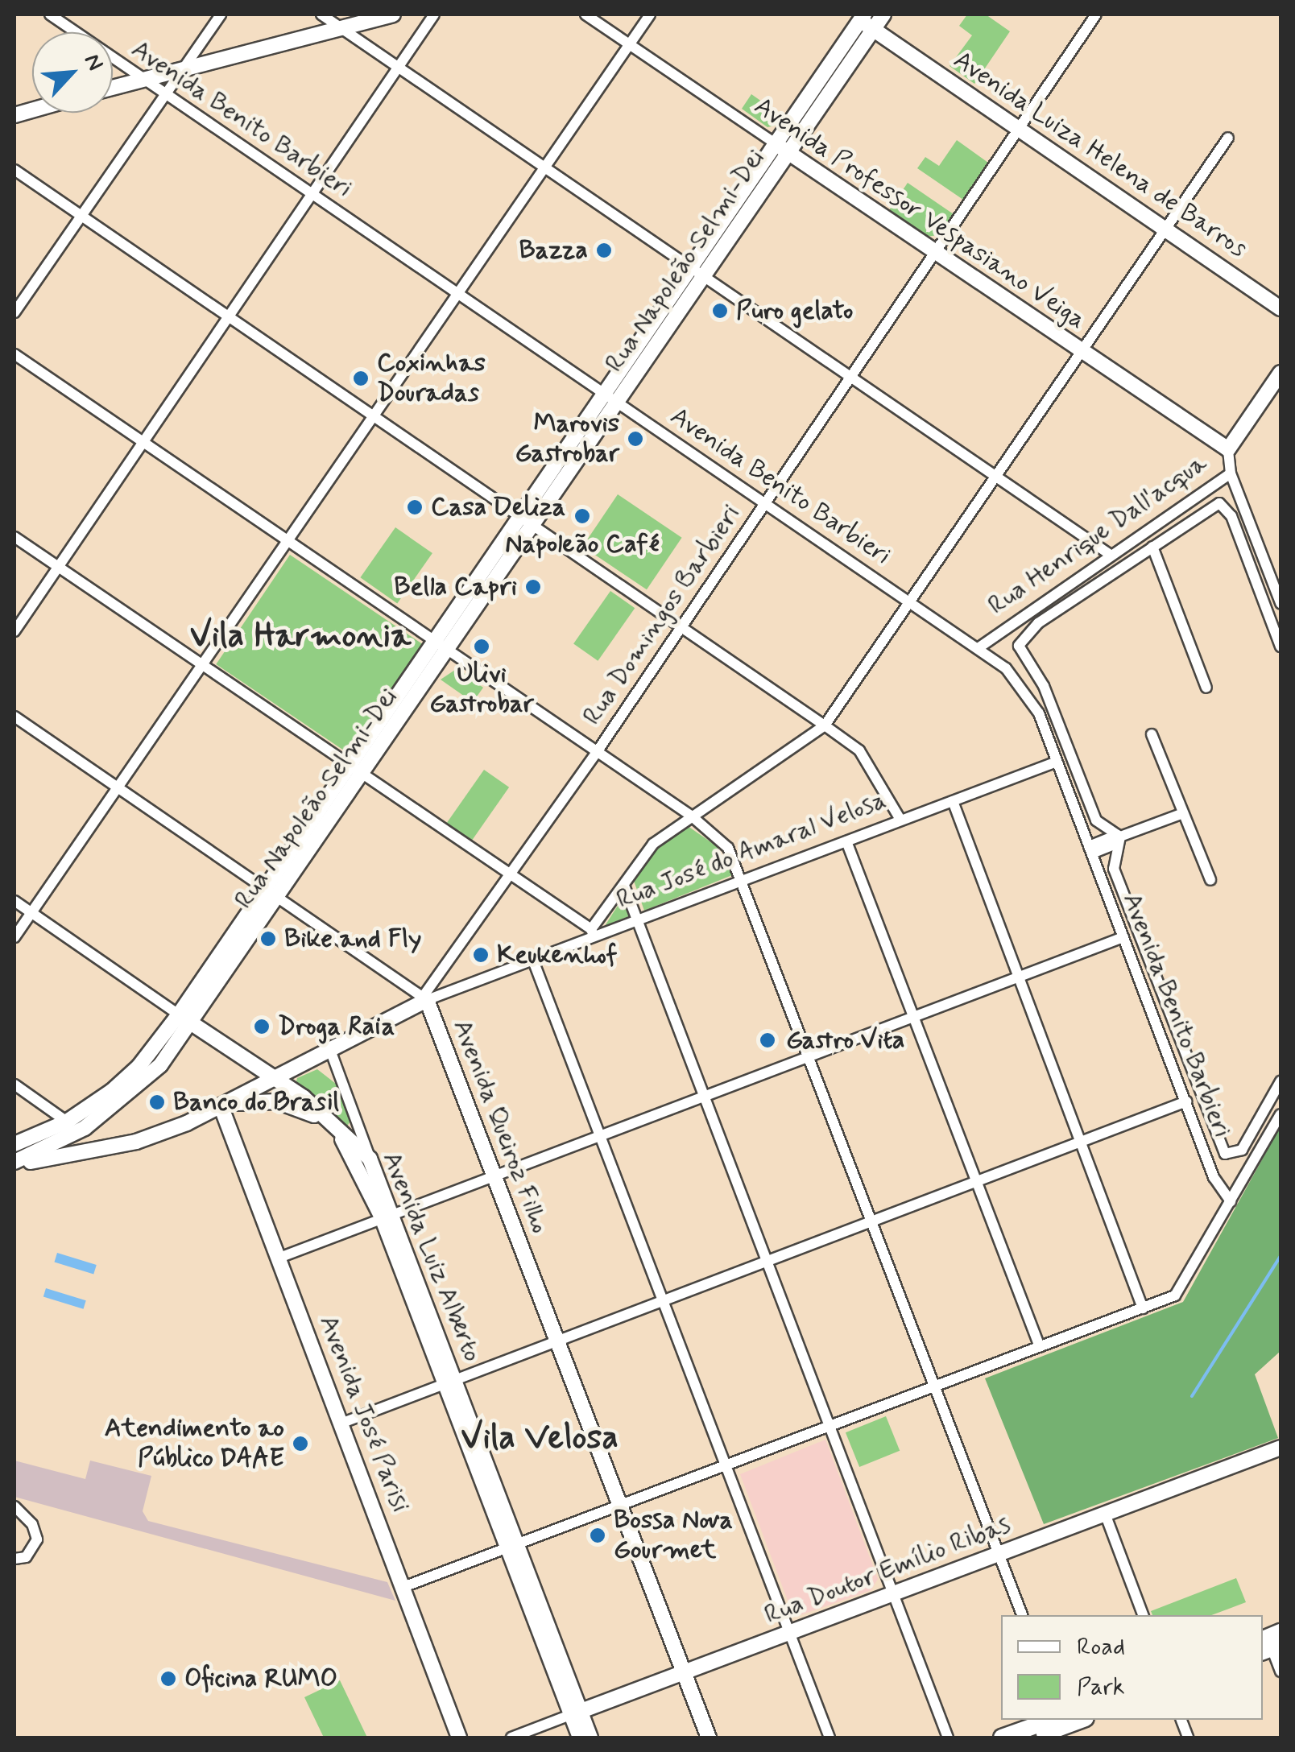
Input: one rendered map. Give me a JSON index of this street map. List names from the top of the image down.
{
  "streets": {
    "main road": [
      "Avenida Luiza Helena de Barros",
      "Avenida Professor Vespasiano Veiga",
      "Rua Napoleão Selmi-Dei",
      "Rua Henrique Dall'acqua",
      "Rua José do Amaral Velosa",
      "Avenida Queiroz Filho",
      "Avenida Luiz Alberto",
      "Avenida José Parisi",
      "Rua Doutor Emílio Ribas"
    ],
    "street": ["Avenida Benito Barbieri", "Rua Domingos Barbieri"]
  },
  "crossings": [
    ["Avenida Benito Barbieri", "Rua Napoleão Selmi-Dei"],
    ["Avenida Benito Barbieri", "Rua Henrique Dall'acqua"],
    ["Avenida Benito Barbieri", "Rua Domingos Barbieri"],
    ["Avenida Benito Barbieri", "Rua José do Amaral Velosa"],
    ["Avenida Luiza Helena de Barros", "Rua Napoleão Selmi-Dei"],
    ["Avenida Luiza Helena de Barros", "Rua Domingos Barbieri"],
    ["Avenida Professor Vespasiano Veiga", "Rua Napoleão Selmi-Dei"],
    ["Avenida Professor Vespasiano Veiga", "Rua Henrique Dall'acqua"],
    ["Avenida Professor Vespasiano Veiga", "Rua Domingos Barbieri"],
    ["Rua Napoleão Selmi-Dei", "Rua José do Amaral Velosa"],
    ["Rua Napoleão Selmi-Dei", "Avenida Queiroz Filho"],
    ["Rua Napoleão Selmi-Dei", "Avenida Luiz Alberto"],
    ["Rua Domingos Barbieri", "Rua José do Amaral Velosa"],
    ["Rua Domingos Barbieri", "Avenida Queiroz Filho"],
    ["Rua José do Amaral Velosa", "Avenida Queiroz Filho"],
    ["Rua José do Amaral Velosa", "Avenida Luiz Alberto"],
    ["Rua José do Amaral Velosa", "Avenida José Parisi"],
    ["Avenida Queiroz Filho", "Rua Doutor Emílio Ribas"],
    ["Avenida Luiz Alberto", "Rua Doutor Emílio Ribas"]
  ],
  "districts": ["Vila Harmonia", "Vila Velosa"],
  "places": [
    "Bazza",
    "Puro gelato",
    "Coxinhas Douradas",
    "Marovis Gastrobar",
    "Casa Deliza",
    "Napoleão Café",
    "Bella Capri",
    "Ulivi Gastrobar",
    "Bike and Fly",
    "Keukenhof",
    "Droga Raia",
    "Gastro Vita",
    "Banco do Brasil",
    "Atendimento ao Público DAAE",
    "Bossa Nova Gourmet",
    "Oficina RUMO"
  ],
  "legend": ["Road", "Park"],
  "north": "top right"
}
